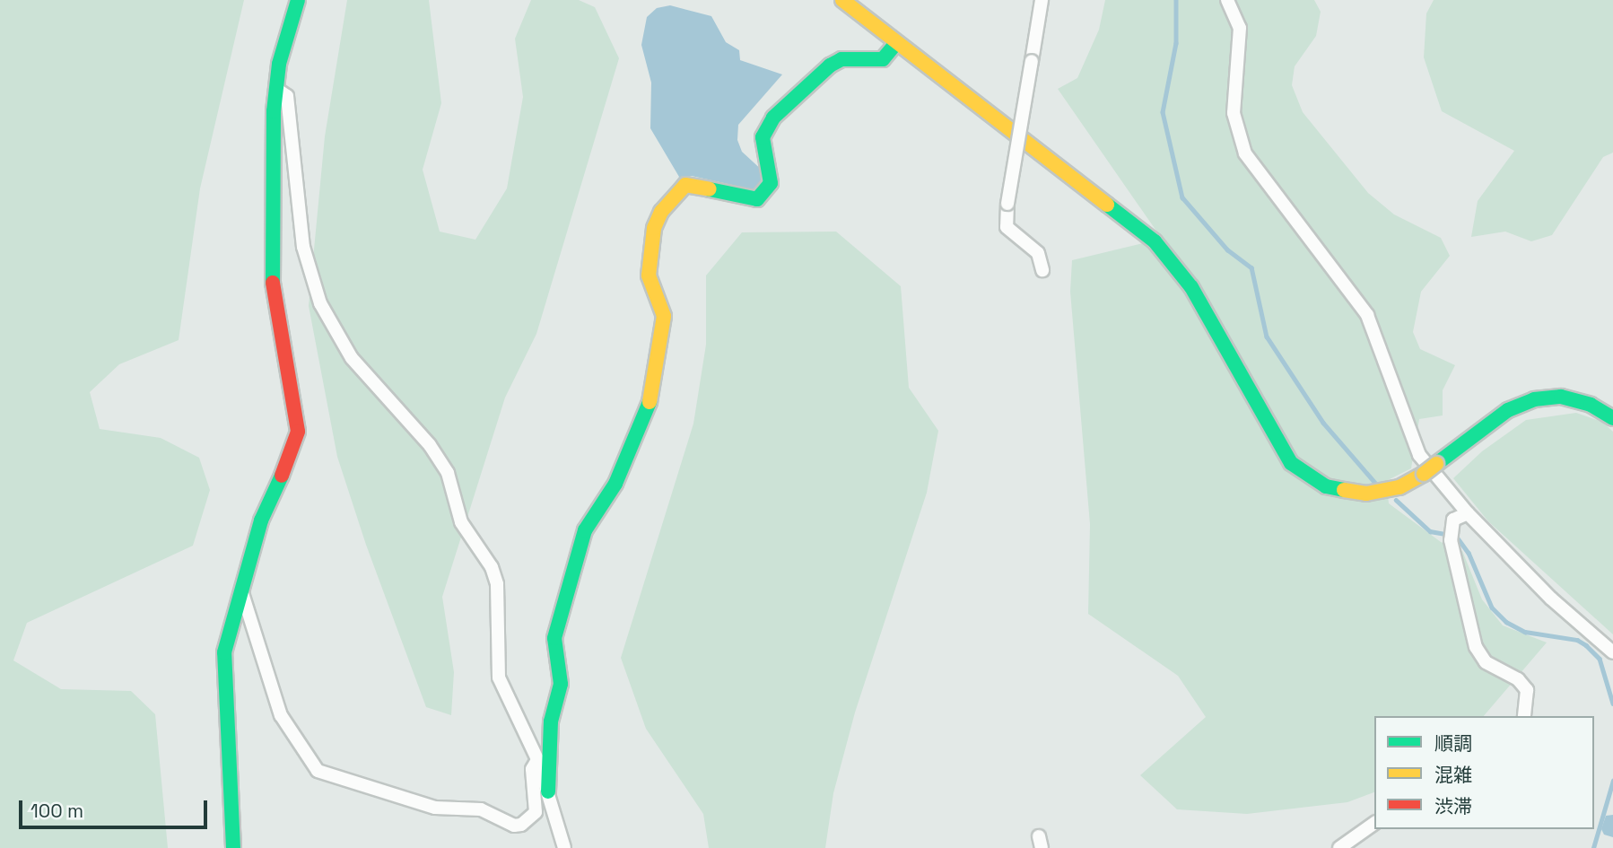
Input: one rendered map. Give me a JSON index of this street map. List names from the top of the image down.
{
  "legend": ["順調", "混雑", "渋滞"],
  "scale_bar": "100 m"
}
